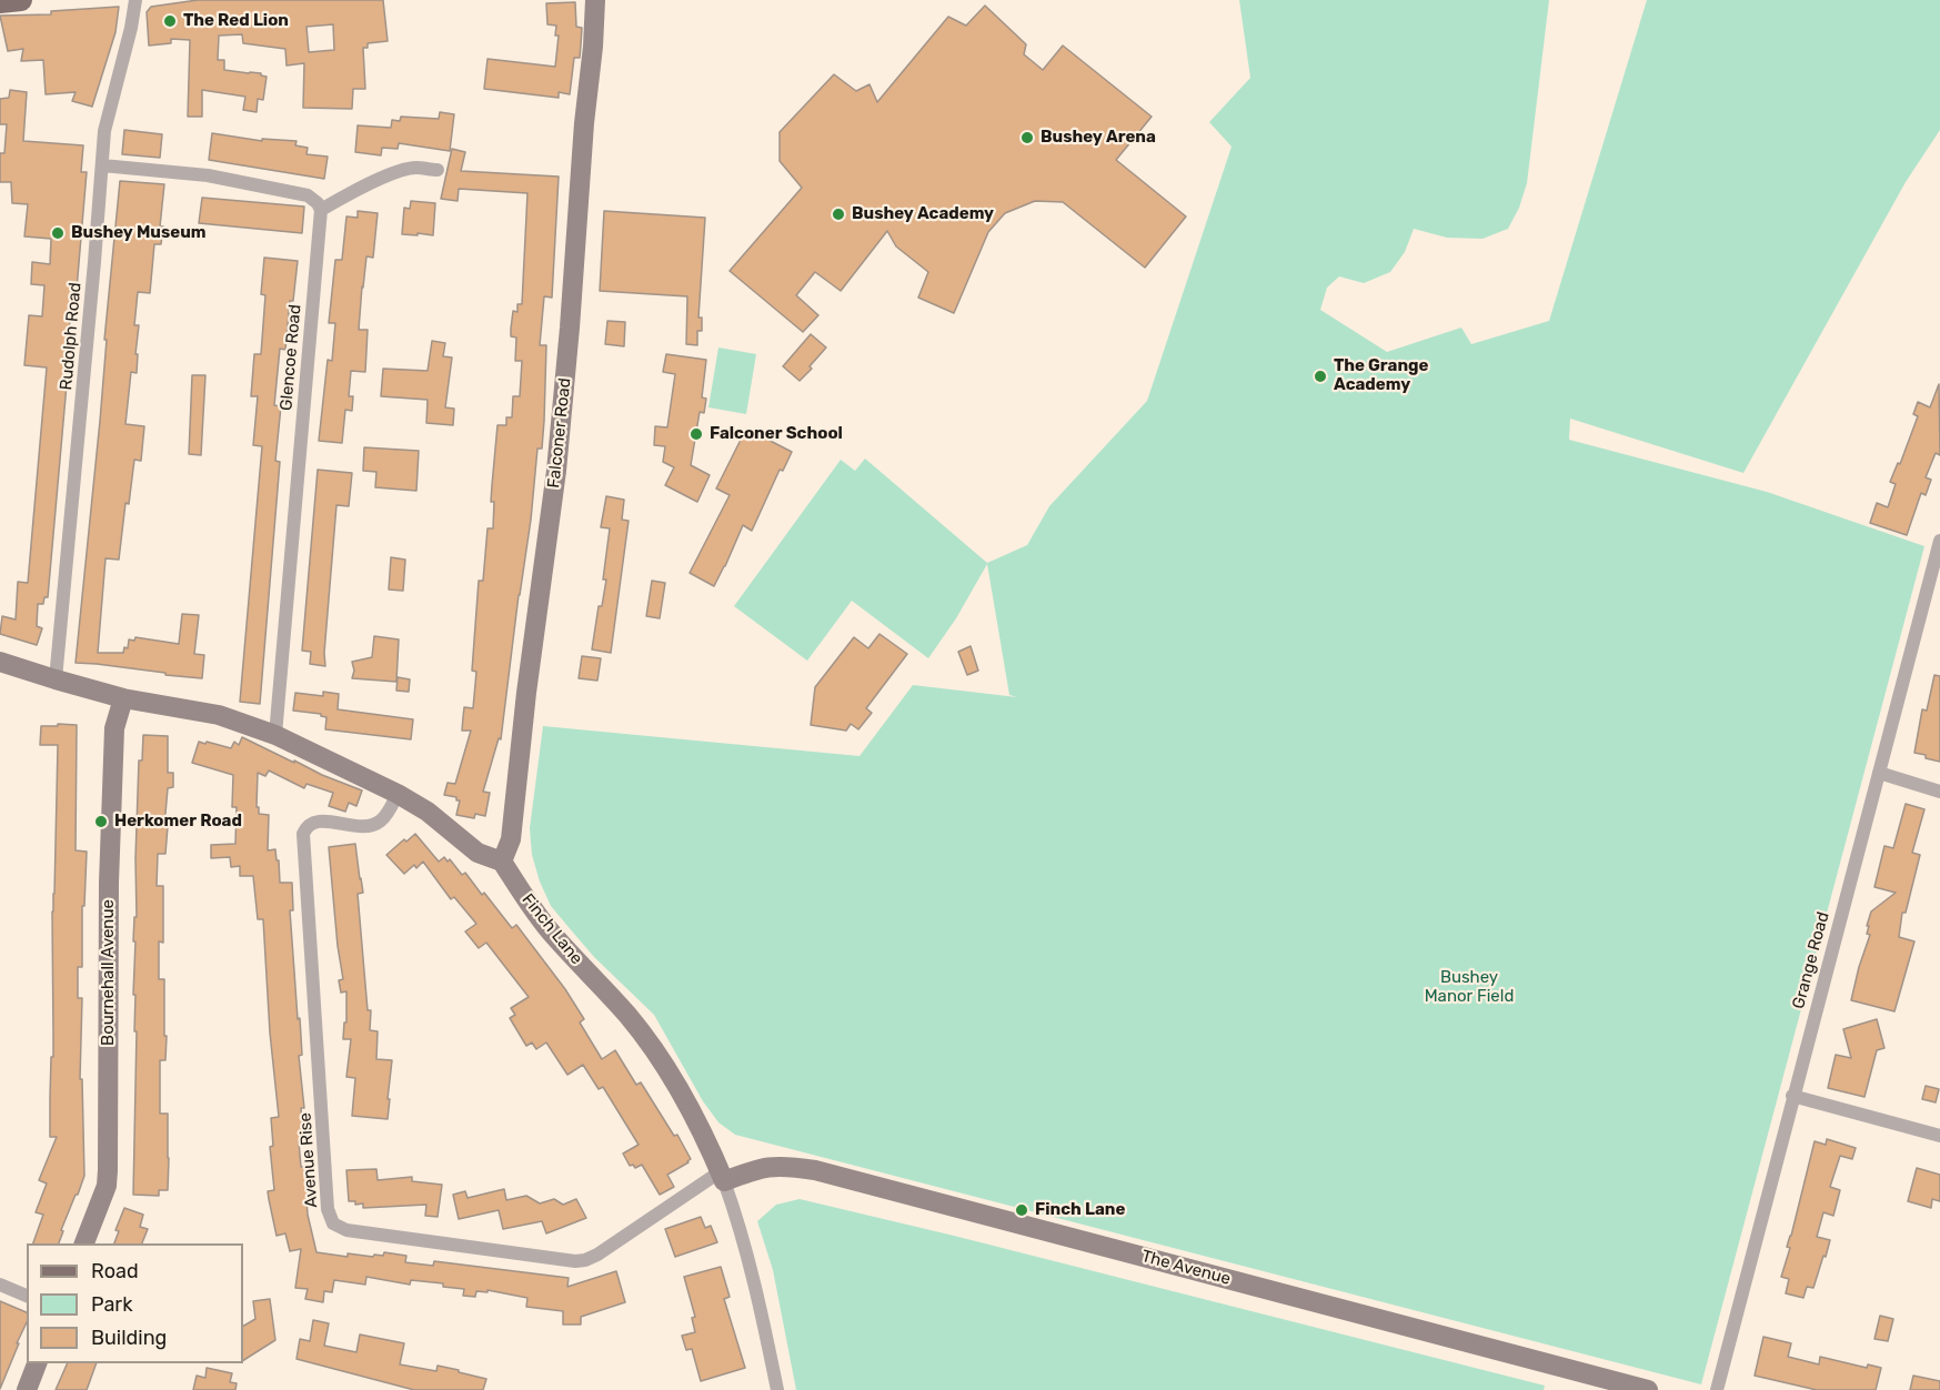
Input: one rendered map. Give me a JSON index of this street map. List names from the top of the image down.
{
  "streets": {
    "street": [
      "Rudolph Road",
      "Glencoe Road",
      "Falconer Road",
      "Finch Lane",
      "Grange Road",
      "Bournehall Avenue",
      "Avenue Rise",
      "The Avenue"
    ]
  },
  "crossings": [
    ["Falconer Road", "Finch Lane"],
    ["Finch Lane", "Avenue Rise"],
    ["Finch Lane", "The Avenue"],
    ["Avenue Rise", "The Avenue"]
  ],
  "parks": ["Bushey Manor Field"],
  "places": [
    "The Red Lion",
    "Bushey Arena",
    "Bushey Academy",
    "Bushey Museum",
    "The Grange Academy",
    "Falconer School",
    "Herkomer Road",
    "Finch Lane"
  ],
  "legend": ["Road", "Park", "Building"]
}
